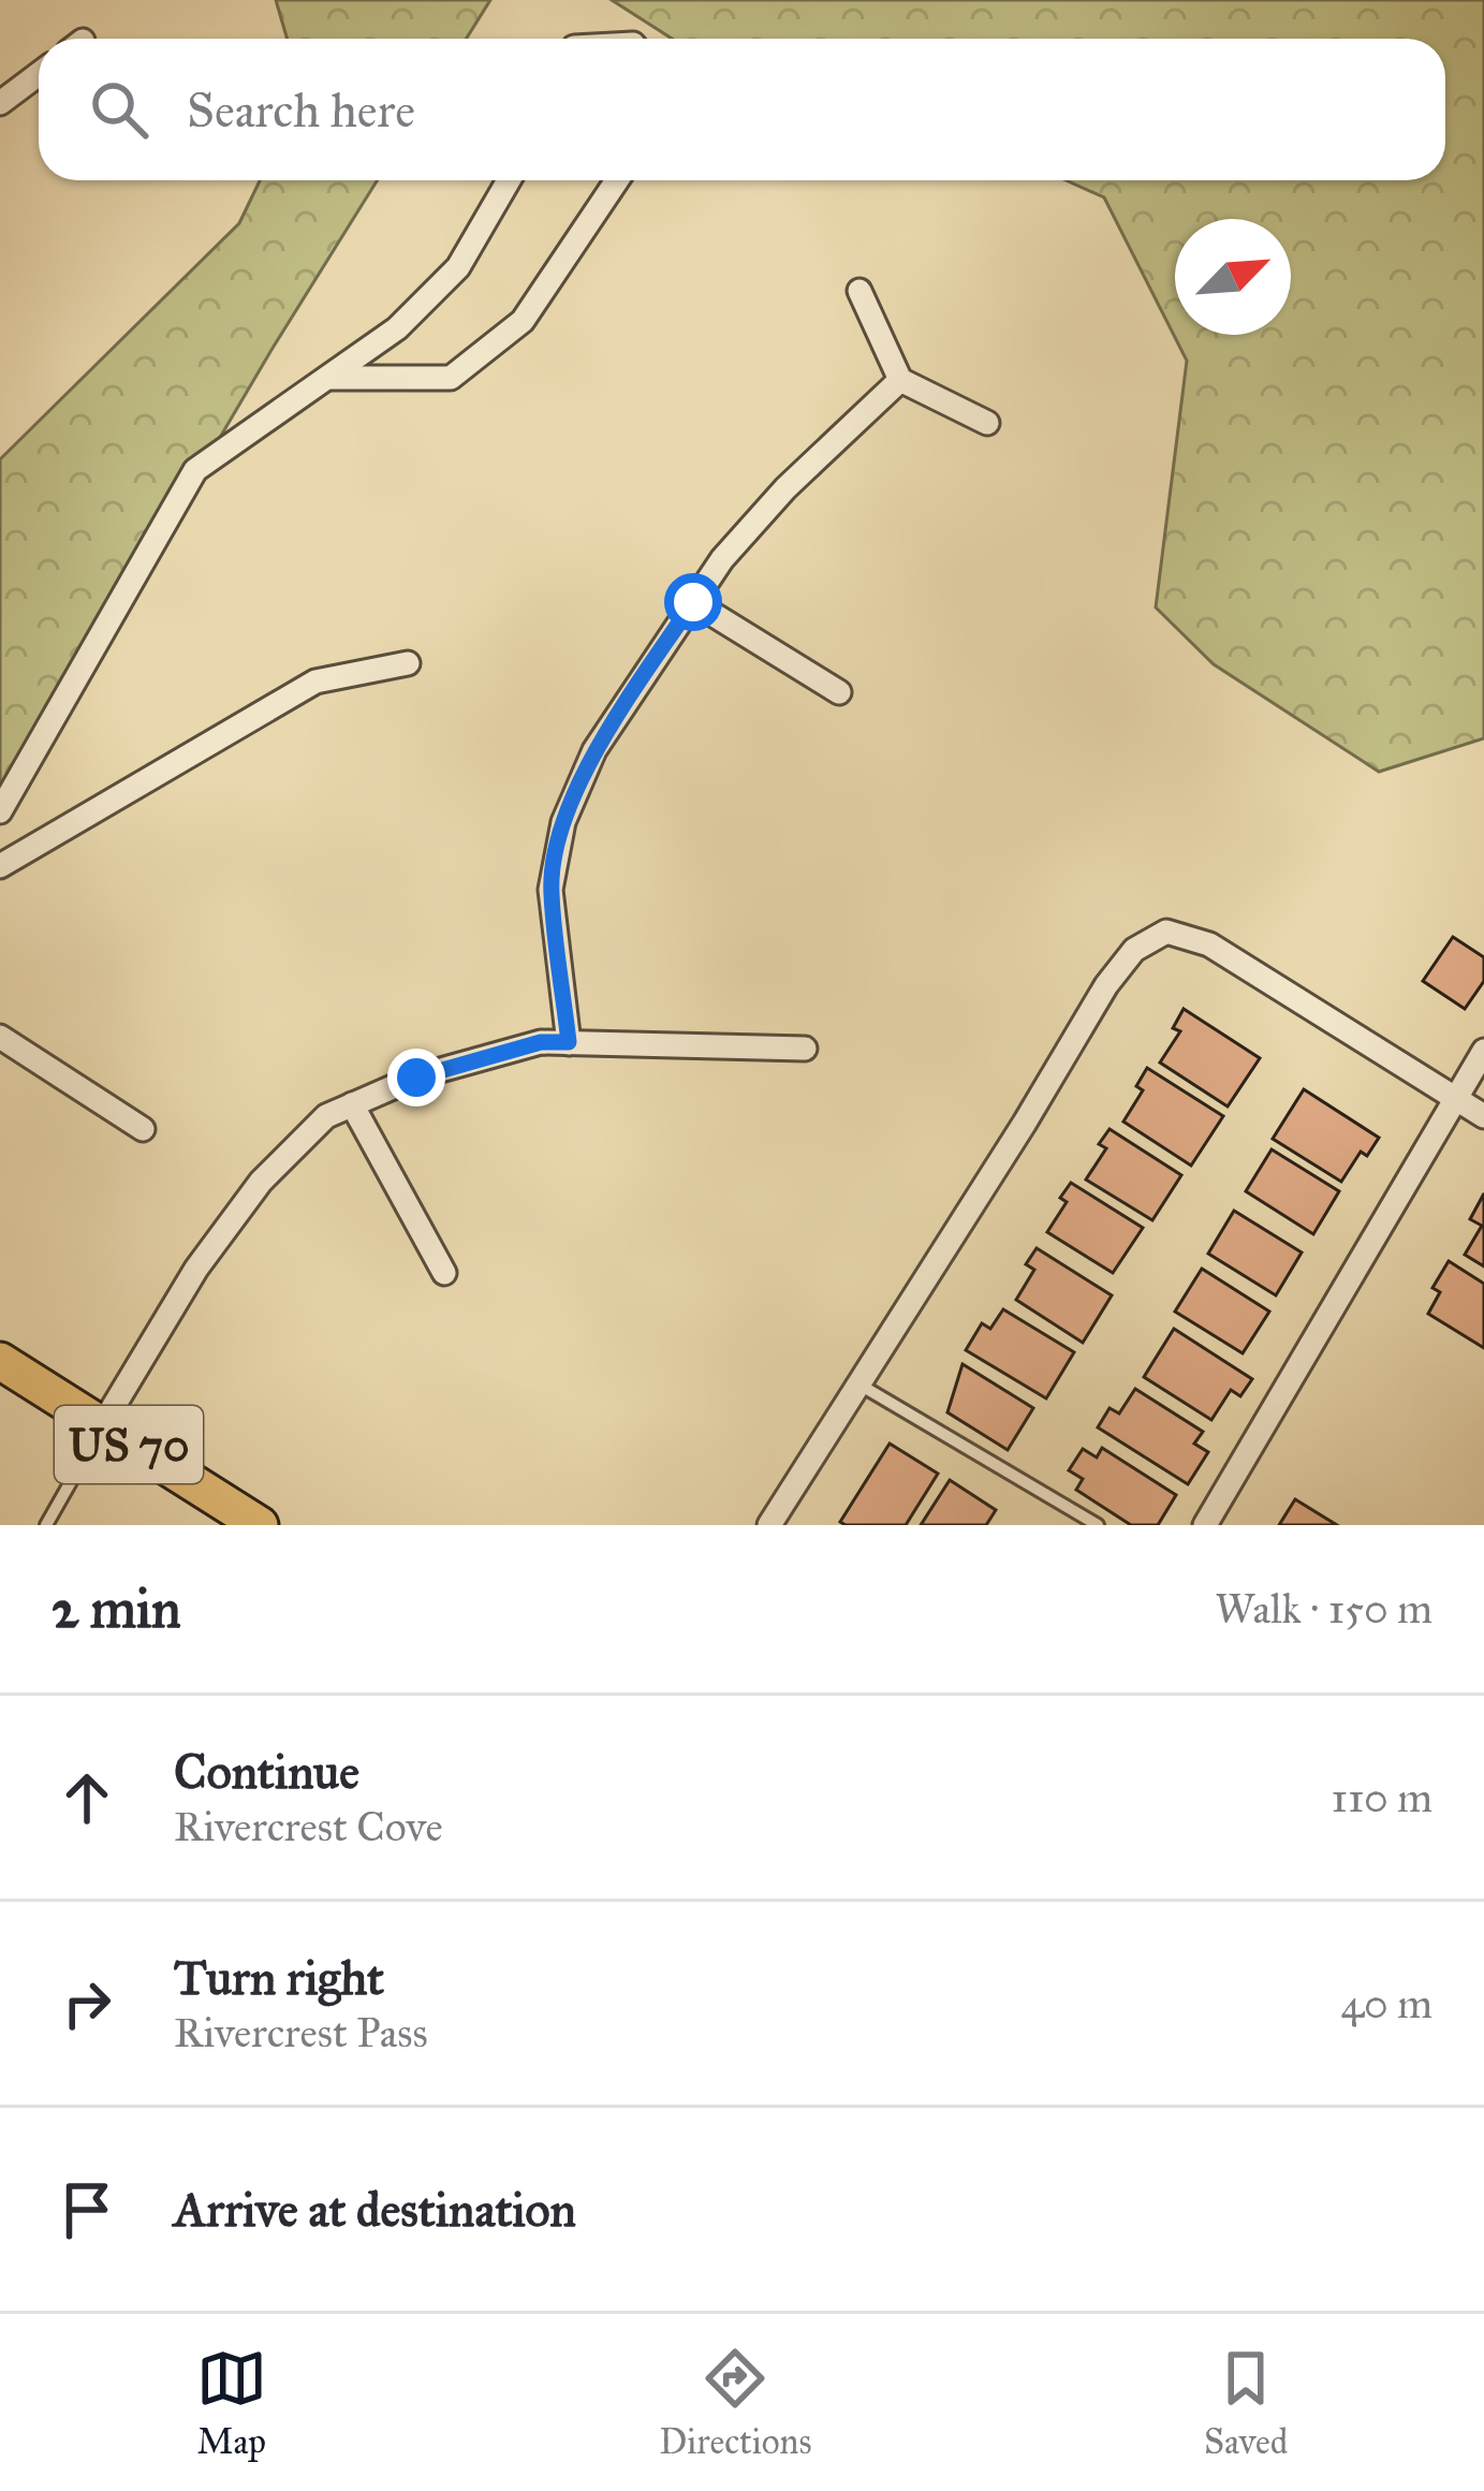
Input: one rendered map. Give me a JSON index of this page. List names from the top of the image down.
{
  "streets": {
    "main road": ["US 70"]
  },
  "north": "top right",
  "page": {
    "search": "Search here",
    "heading": ["2 min", "Walk · 150 m"],
    "list": [
      ["Continue", "Rivercrest Cove", "110 m"],
      ["Turn right", "Rivercrest Pass", "40 m"],
      "Arrive at destination"
    ],
    "nav": ["Map", "Directions", "Saved"]
  }
}
